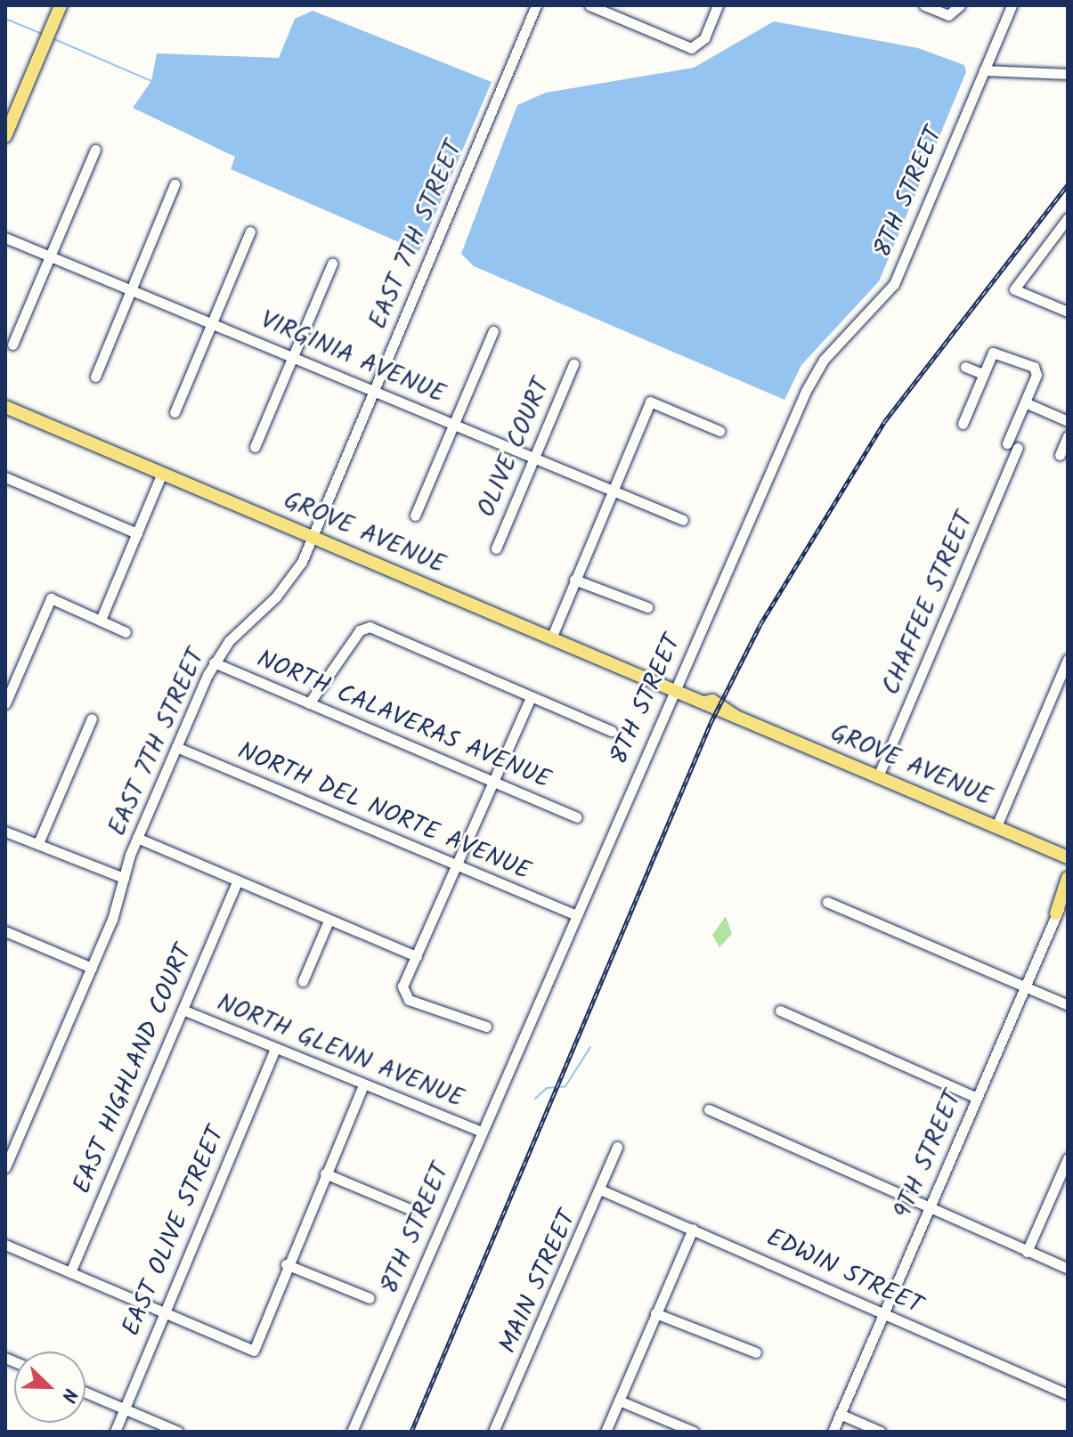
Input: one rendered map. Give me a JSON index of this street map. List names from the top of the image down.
{
  "streets": {
    "main road": ["GROVE AVENUE"],
    "street": [
      "8TH STREET",
      "EAST 7TH STREET",
      "VIRGINIA AVENUE",
      "OLIVE COURT",
      "CHAFFEE STREET",
      "NORTH CALAVERAS AVENUE",
      "NORTH DEL NORTE AVENUE",
      "NORTH GLENN AVENUE",
      "EAST HIGHLAND COURT",
      "9TH STREET",
      "EAST OLIVE STREET",
      "EDWIN STREET",
      "MAIN STREET"
    ]
  },
  "crossings": [
    ["8TH STREET", "GROVE AVENUE"],
    ["8TH STREET", "NORTH DEL NORTE AVENUE"],
    ["8TH STREET", "NORTH GLENN AVENUE"],
    ["EAST 7TH STREET", "VIRGINIA AVENUE"],
    ["EAST 7TH STREET", "GROVE AVENUE"],
    ["EAST 7TH STREET", "NORTH CALAVERAS AVENUE"],
    ["EAST 7TH STREET", "NORTH DEL NORTE AVENUE"],
    ["VIRGINIA AVENUE", "OLIVE COURT"],
    ["GROVE AVENUE", "CHAFFEE STREET"],
    ["NORTH GLENN AVENUE", "EAST HIGHLAND COURT"],
    ["NORTH GLENN AVENUE", "EAST OLIVE STREET"],
    ["9TH STREET", "EDWIN STREET"],
    ["EDWIN STREET", "MAIN STREET"]
  ],
  "north": "bottom right"
}
